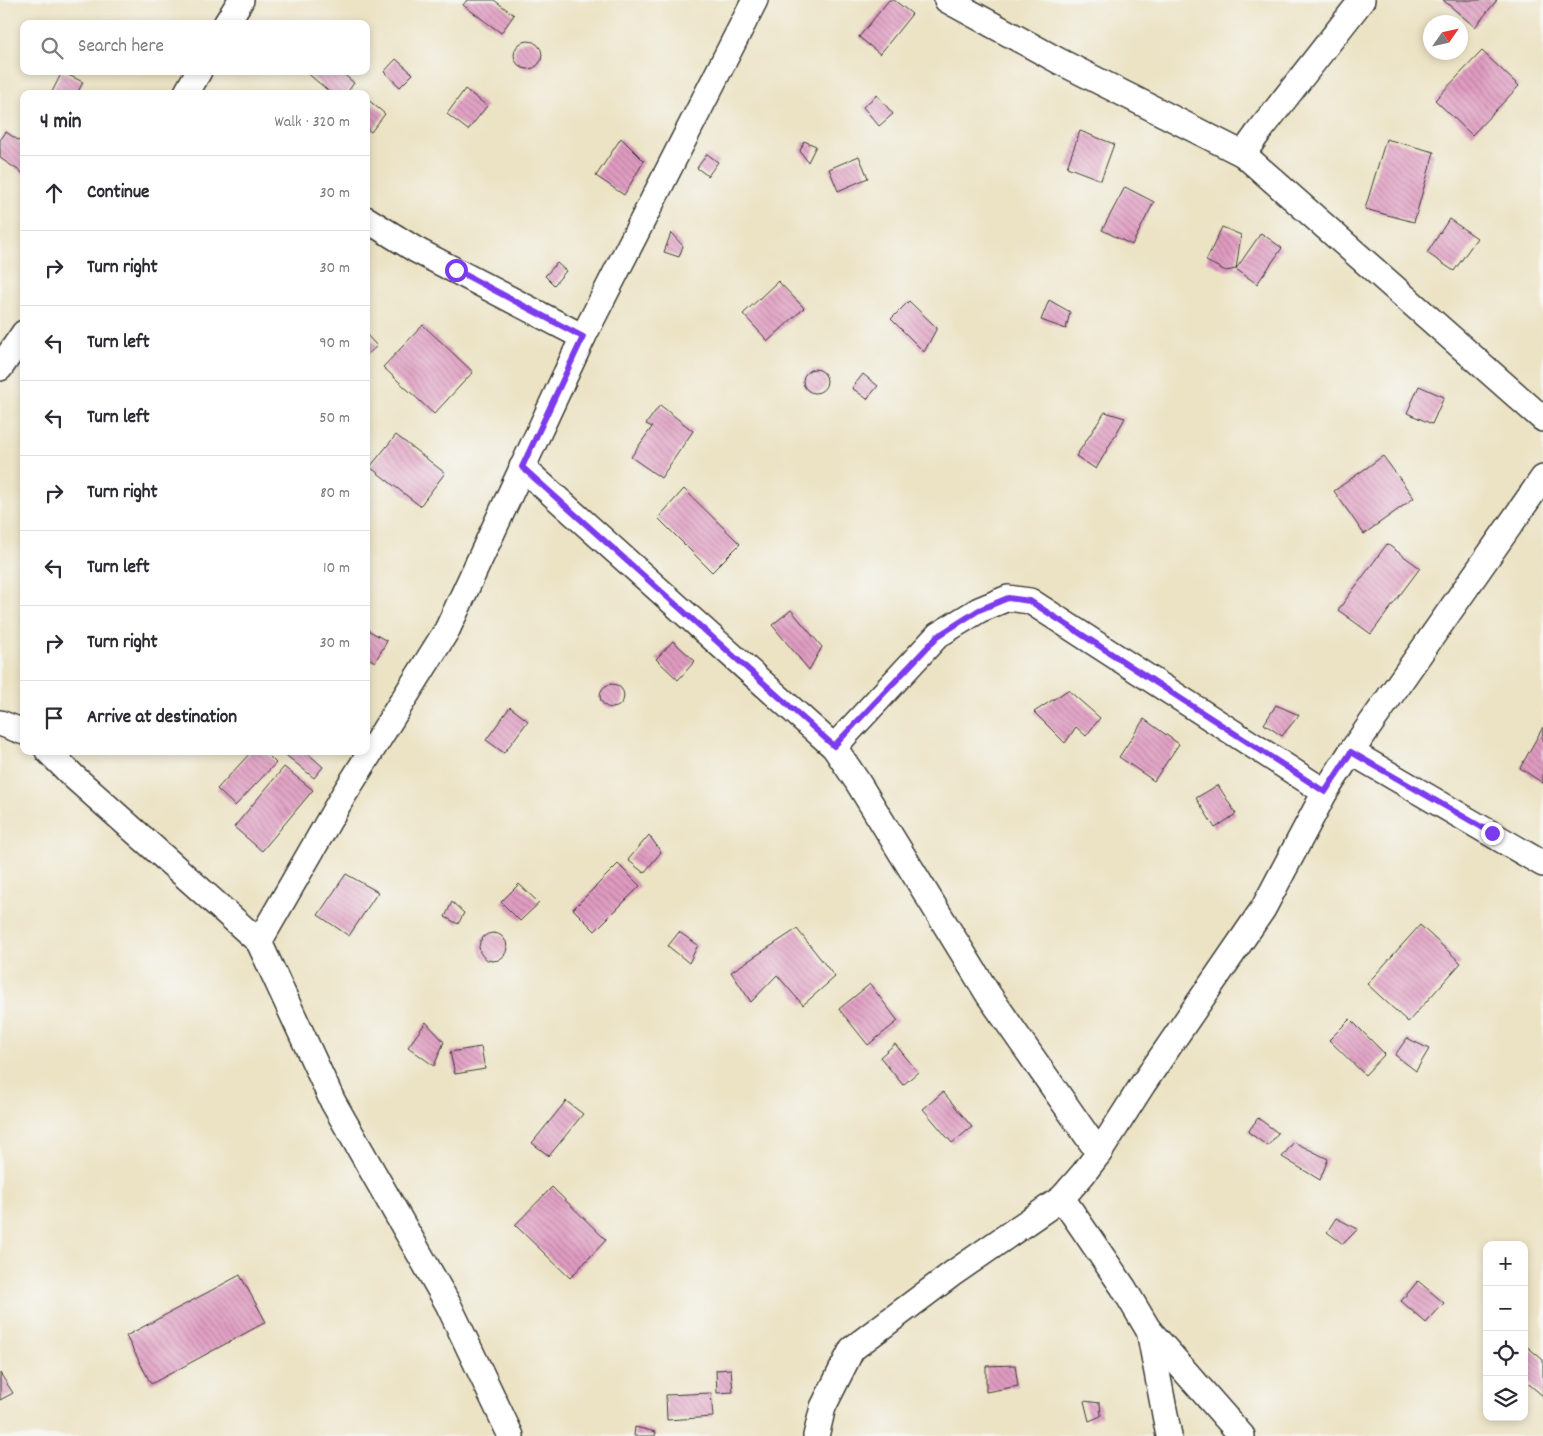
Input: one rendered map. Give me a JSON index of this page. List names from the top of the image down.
{
  "north": "top right",
  "page": {
    "search": "Search here",
    "heading": ["4 min", "Walk · 320 m"],
    "list": [
      ["Continue", "30 m"],
      ["Turn right", "30 m"],
      ["Turn left", "90 m"],
      ["Turn left", "50 m"],
      ["Turn right", "80 m"],
      ["Turn left", "10 m"],
      ["Turn right", "30 m"],
      "Arrive at destination"
    ],
    "map_buttons": ["+", "−"]
  }
}
